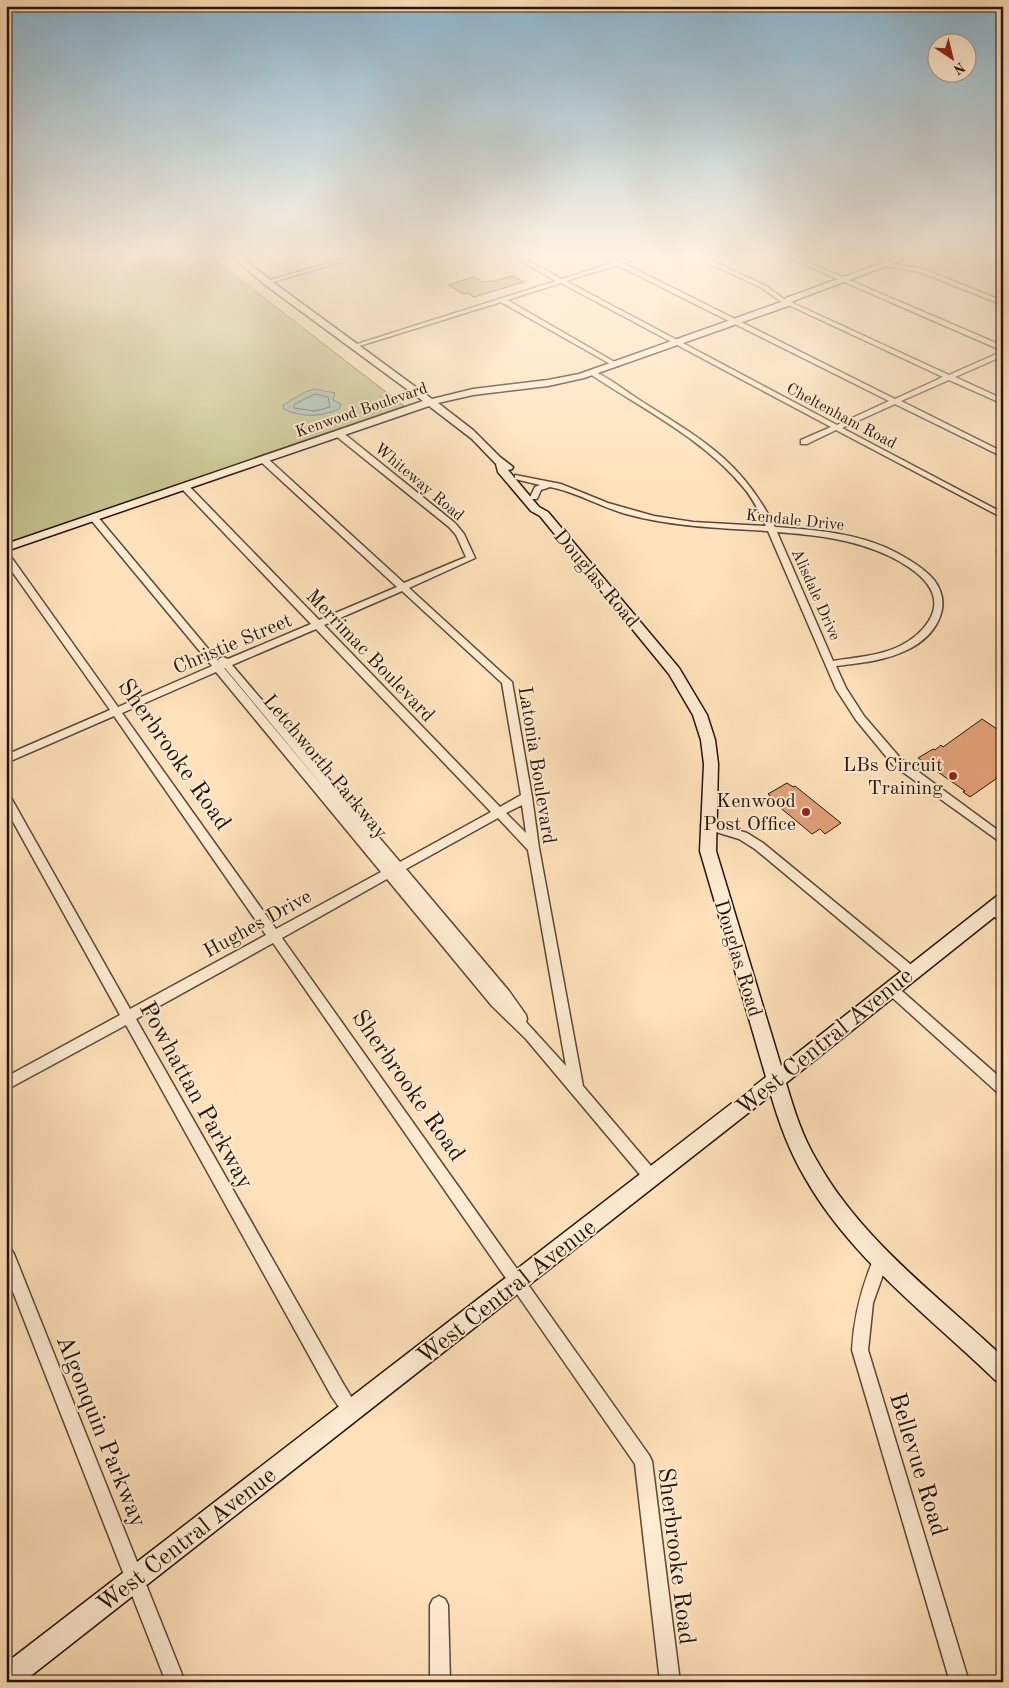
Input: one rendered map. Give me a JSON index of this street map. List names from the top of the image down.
{
  "streets": {
    "street": [
      "Kenwood Boulevard",
      "Cheltenham Road",
      "Whiteway Road",
      "Kendale Drive",
      "Douglas Road",
      "Alisdale Drive",
      "Christie Street",
      "Merrimac Boulevard",
      "Sherbrooke Road",
      "Latonia Boulevard",
      "Letchworth Parkway",
      "Hughes Drive",
      "West Central Avenue",
      "Powhattan Parkway",
      "Algonquin Parkway",
      "Bellevue Road"
    ]
  },
  "crossings": [
    ["Kenwood Boulevard", "Cheltenham Road"],
    ["Kenwood Boulevard", "Whiteway Road"],
    ["Kenwood Boulevard", "Douglas Road"],
    ["Kenwood Boulevard", "Alisdale Drive"],
    ["Kenwood Boulevard", "Merrimac Boulevard"],
    ["Kenwood Boulevard", "Latonia Boulevard"],
    ["Kenwood Boulevard", "Letchworth Parkway"],
    ["Whiteway Road", "Christie Street"],
    ["Kendale Drive", "Douglas Road"],
    ["Kendale Drive", "Alisdale Drive"],
    ["Douglas Road", "West Central Avenue"],
    ["Douglas Road", "Bellevue Road"],
    ["Christie Street", "Merrimac Boulevard"],
    ["Christie Street", "Sherbrooke Road"],
    ["Christie Street", "Latonia Boulevard"],
    ["Christie Street", "Letchworth Parkway"],
    ["Merrimac Boulevard", "Latonia Boulevard"],
    ["Merrimac Boulevard", "Hughes Drive"],
    ["Sherbrooke Road", "Hughes Drive"],
    ["Sherbrooke Road", "West Central Avenue"],
    ["Latonia Boulevard", "Letchworth Parkway"],
    ["Latonia Boulevard", "Hughes Drive"],
    ["Letchworth Parkway", "Hughes Drive"],
    ["Letchworth Parkway", "West Central Avenue"],
    ["Hughes Drive", "Powhattan Parkway"],
    ["West Central Avenue", "Powhattan Parkway"],
    ["West Central Avenue", "Algonquin Parkway"]
  ],
  "places": ["LBs Circuit Training", "Kenwood Post Office"],
  "north": "bottom right"
}
